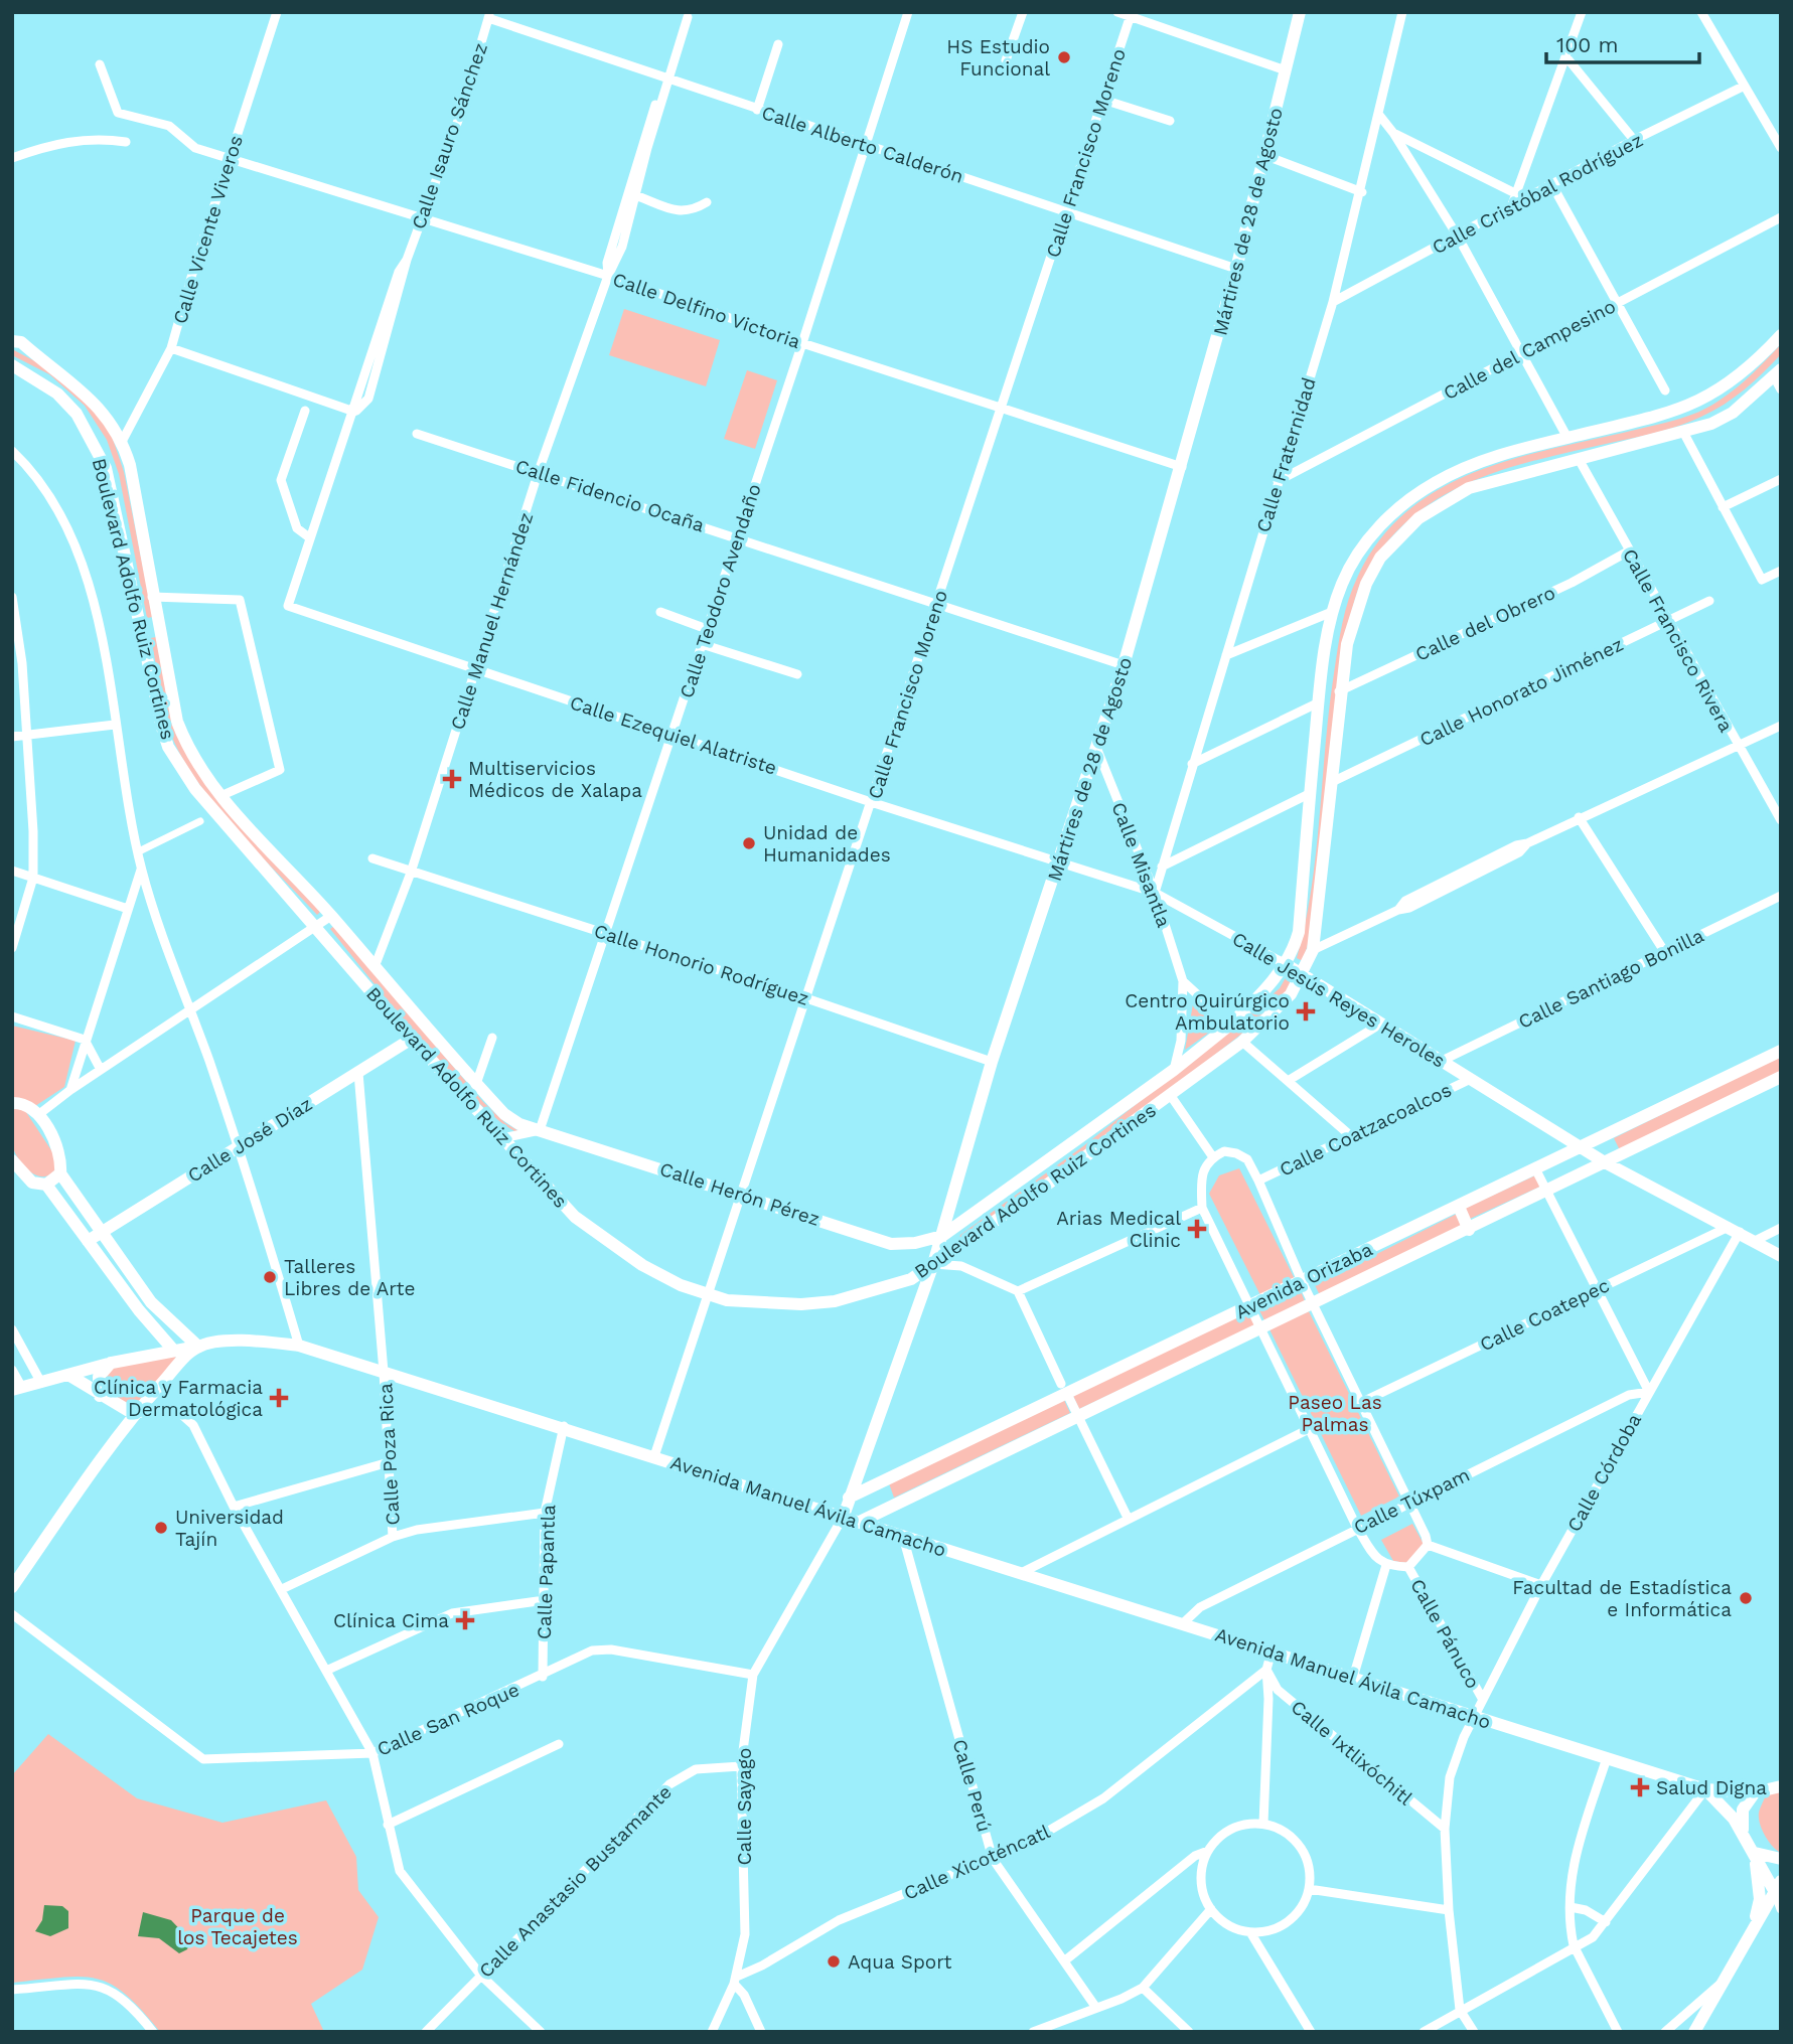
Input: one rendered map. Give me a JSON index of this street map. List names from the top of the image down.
{
  "streets": {
    "main road": [
      "Mártires de 28 de Agosto",
      "Boulevard Adolfo Ruiz Cortines",
      "Calle Jesús Reyes Heroles",
      "Calle José Díaz",
      "Calle Herón Pérez",
      "Avenida Orizaba",
      "Avenida Manuel Ávila Camacho"
    ],
    "street": [
      "Calle Isauro Sánchez",
      "Calle Alberto Calderón",
      "Calle Francisco Moreno",
      "Calle Cristóbal Rodríguez",
      "Calle Vicente Viveros",
      "Calle Delfino Victoria",
      "Calle del Campesino",
      "Calle Fraternidad",
      "Calle Fidencio Ocaña",
      "Calle Teodoro Avendaño",
      "Calle Manuel Hernández",
      "Calle del Obrero",
      "Calle Francisco Rivera",
      "Calle Honorato Jiménez",
      "Calle Ezequiel Alatriste",
      "Calle Misantla",
      "Calle Honorio Rodríguez",
      "Calle Santiago Bonilla",
      "Calle Coatzacoalcos",
      "Calle Coatepec",
      "Calle Poza Rica",
      "Calle Córdoba",
      "Calle Túxpam",
      "Calle Papantla",
      "Calle Pánuco",
      "Calle San Roque",
      "Calle Ixtlixóchitl",
      "Calle Perú",
      "Calle Sayago",
      "Calle Xicoténcatl",
      "Calle Anastasio Bustamante"
    ]
  },
  "crossings": [
    ["Calle Isauro Sánchez", "Calle Alberto Calderón"],
    ["Calle Isauro Sánchez", "Calle Delfino Victoria"],
    ["Calle Isauro Sánchez", "Calle Ezequiel Alatriste"],
    ["Calle Alberto Calderón", "Calle Francisco Moreno"],
    ["Calle Alberto Calderón", "Mártires de 28 de Agosto"],
    ["Calle Alberto Calderón", "Calle Teodoro Avendaño"],
    ["Calle Alberto Calderón", "Calle Manuel Hernández"],
    ["Calle Francisco Moreno", "Calle Delfino Victoria"],
    ["Calle Francisco Moreno", "Calle Fidencio Ocaña"],
    ["Calle Francisco Moreno", "Boulevard Adolfo Ruiz Cortines"],
    ["Calle Francisco Moreno", "Calle Ezequiel Alatriste"],
    ["Calle Francisco Moreno", "Calle Honorio Rodríguez"],
    ["Calle Francisco Moreno", "Calle Herón Pérez"],
    ["Calle Francisco Moreno", "Avenida Manuel Ávila Camacho"],
    ["Calle Cristóbal Rodríguez", "Calle Fraternidad"],
    ["Mártires de 28 de Agosto", "Calle Delfino Victoria"],
    ["Mártires de 28 de Agosto", "Calle Fidencio Ocaña"],
    ["Mártires de 28 de Agosto", "Boulevard Adolfo Ruiz Cortines"],
    ["Mártires de 28 de Agosto", "Calle Ezequiel Alatriste"],
    ["Mártires de 28 de Agosto", "Calle Misantla"],
    ["Mártires de 28 de Agosto", "Calle Honorio Rodríguez"],
    ["Mártires de 28 de Agosto", "Calle Jesús Reyes Heroles"],
    ["Mártires de 28 de Agosto", "Calle Herón Pérez"],
    ["Mártires de 28 de Agosto", "Avenida Orizaba"],
    ["Mártires de 28 de Agosto", "Avenida Manuel Ávila Camacho"],
    ["Mártires de 28 de Agosto", "Calle Sayago"],
    ["Calle Vicente Viveros", "Calle Delfino Victoria"],
    ["Calle Vicente Viveros", "Boulevard Adolfo Ruiz Cortines"],
    ["Calle Delfino Victoria", "Calle Teodoro Avendaño"],
    ["Calle Delfino Victoria", "Calle Manuel Hernández"],
    ["Calle del Campesino", "Calle Fraternidad"],
    ["Calle Fraternidad", "Calle Misantla"],
    ["Calle Fraternidad", "Calle Jesús Reyes Heroles"],
    ["Calle Fidencio Ocaña", "Calle Teodoro Avendaño"],
    ["Calle Fidencio Ocaña", "Calle Manuel Hernández"],
    ["Calle Teodoro Avendaño", "Boulevard Adolfo Ruiz Cortines"],
    ["Calle Teodoro Avendaño", "Calle Ezequiel Alatriste"],
    ["Calle Teodoro Avendaño", "Calle Honorio Rodríguez"],
    ["Calle Teodoro Avendaño", "Calle Herón Pérez"],
    ["Boulevard Adolfo Ruiz Cortines", "Calle Manuel Hernández"],
    ["Boulevard Adolfo Ruiz Cortines", "Calle del Obrero"],
    ["Boulevard Adolfo Ruiz Cortines", "Calle Francisco Rivera"],
    ["Boulevard Adolfo Ruiz Cortines", "Calle Honorato Jiménez"],
    ["Boulevard Adolfo Ruiz Cortines", "Calle Misantla"],
    ["Boulevard Adolfo Ruiz Cortines", "Calle Jesús Reyes Heroles"],
    ["Boulevard Adolfo Ruiz Cortines", "Calle José Díaz"],
    ["Boulevard Adolfo Ruiz Cortines", "Calle Herón Pérez"],
    ["Calle Manuel Hernández", "Calle Ezequiel Alatriste"],
    ["Calle Manuel Hernández", "Calle Honorio Rodríguez"],
    ["Calle del Obrero", "Calle Francisco Rivera"],
    ["Calle Francisco Rivera", "Calle Honorato Jiménez"],
    ["Calle Ezequiel Alatriste", "Calle Jesús Reyes Heroles"],
    ["Calle Misantla", "Calle Jesús Reyes Heroles"],
    ["Calle Santiago Bonilla", "Calle Jesús Reyes Heroles"],
    ["Calle Jesús Reyes Heroles", "Calle Coatzacoalcos"],
    ["Calle Jesús Reyes Heroles", "Avenida Orizaba"],
    ["Calle Jesús Reyes Heroles", "Calle Coatepec"],
    ["Calle Jesús Reyes Heroles", "Calle Córdoba"],
    ["Calle José Díaz", "Calle Poza Rica"],
    ["Avenida Orizaba", "Avenida Manuel Ávila Camacho"],
    ["Calle Coatepec", "Calle Córdoba"],
    ["Calle Poza Rica", "Avenida Manuel Ávila Camacho"],
    ["Calle Córdoba", "Calle Túxpam"],
    ["Calle Córdoba", "Avenida Manuel Ávila Camacho"],
    ["Calle Córdoba", "Calle Pánuco"],
    ["Calle Córdoba", "Calle Ixtlixóchitl"],
    ["Calle Túxpam", "Avenida Manuel Ávila Camacho"],
    ["Avenida Manuel Ávila Camacho", "Calle Papantla"],
    ["Avenida Manuel Ávila Camacho", "Calle Perú"],
    ["Avenida Manuel Ávila Camacho", "Calle Sayago"],
    ["Calle Papantla", "Calle San Roque"],
    ["Calle San Roque", "Calle Sayago"],
    ["Calle Ixtlixóchitl", "Calle Xicoténcatl"],
    ["Calle Perú", "Calle Xicoténcatl"],
    ["Calle Sayago", "Calle Xicoténcatl"],
    ["Calle Sayago", "Calle Anastasio Bustamante"]
  ],
  "parks": ["Paseo Las Palmas", "Parque de los Tecajetes"],
  "places": {
    "other": [
      "HS Estudio Funcional",
      "Unidad de Humanidades",
      "Talleres Libres de Arte",
      "Universidad Tajín",
      "Facultad de Estadística e Informática",
      "Aqua Sport"
    ],
    "health": [
      "Multiservicios Médicos de Xalapa",
      "Centro Quirúrgico Ambulatorio",
      "Arias Medical Clinic",
      "Clínica y Farmacia Dermatológica",
      "Clínica Cima",
      "Salud Digna"
    ]
  },
  "scale_bar": "100 m"
}
